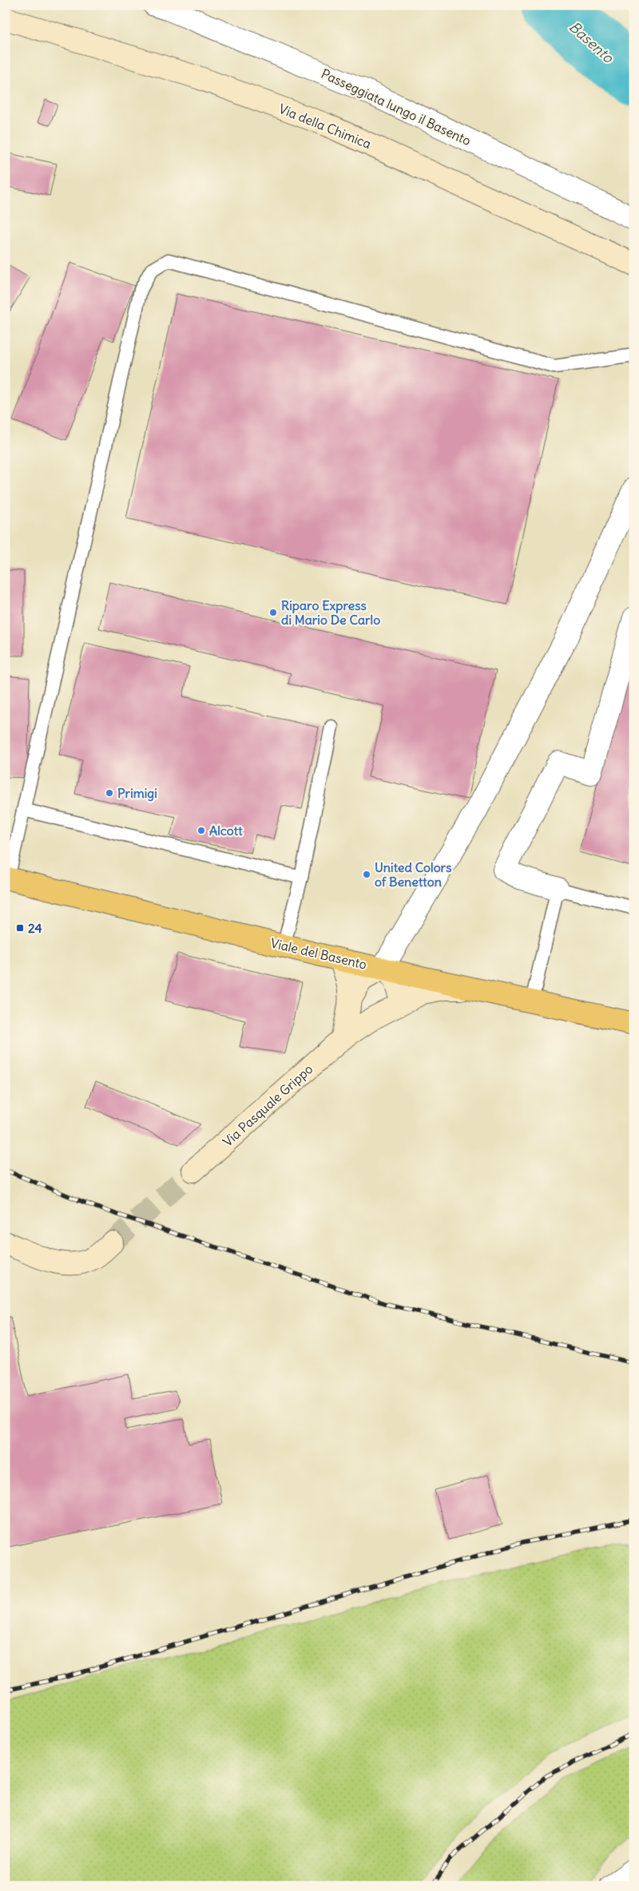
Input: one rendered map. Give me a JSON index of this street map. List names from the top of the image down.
{
  "streets": {
    "main road": ["Viale del Basento"],
    "street": ["Passeggiata lungo il Basento", "Via della Chimica", "Via Pasquale Grippo"]
  },
  "crossings": [
    ["Viale del Basento", "Via Pasquale Grippo"]
  ],
  "water": ["Basento"],
  "places": {
    "other": [
      "Riparo Express di Mario De Carlo",
      "Primigi",
      "Alcott",
      "United Colors of Benetton"
    ],
    "transit": ["24"]
  }
}
